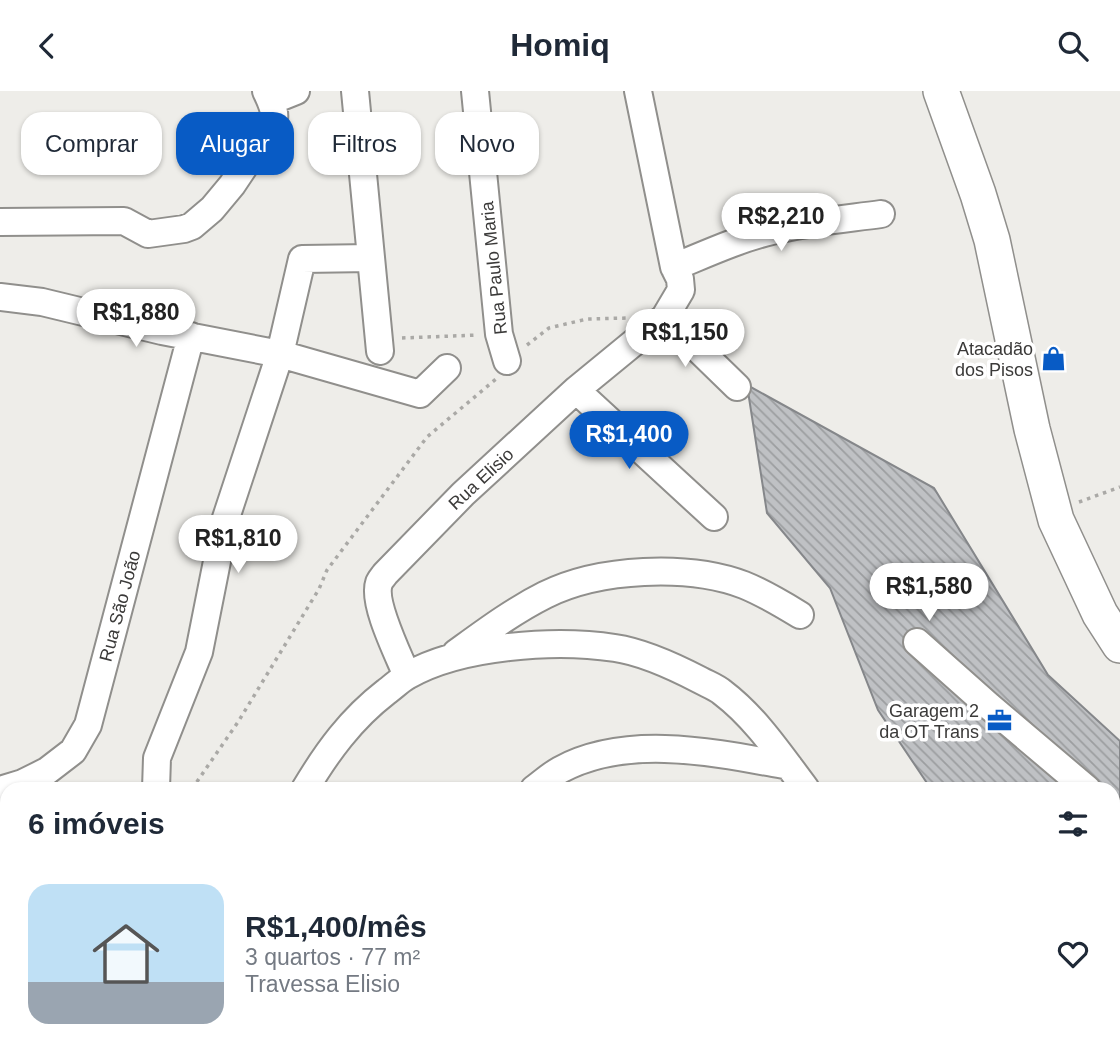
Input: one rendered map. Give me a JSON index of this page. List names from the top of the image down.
{
  "streets": {
    "street": ["Rua Paulo Maria", "Rua Elisio", "Rua São João"]
  },
  "places": {
    "shop": ["Atacadão dos Pisos"],
    "office": ["Garagem 2 da OT Trans"]
  },
  "page": {
    "header": "Homiq",
    "chip": [
      "Comprar",
      "Alugar",
      "Filtros",
      "Novo"
    ],
    "price": [
      "R$2,210",
      "R$1,880",
      "R$1,150",
      "R$1,400",
      "R$1,810",
      "R$1,580"
    ],
    "heading": "6 imóveis",
    "list": [
      {
        "name": "R$1,400/mês",
        "note": "3 quartos · 77 m² · Travessa Elisio"
      }
    ]
  }
}
